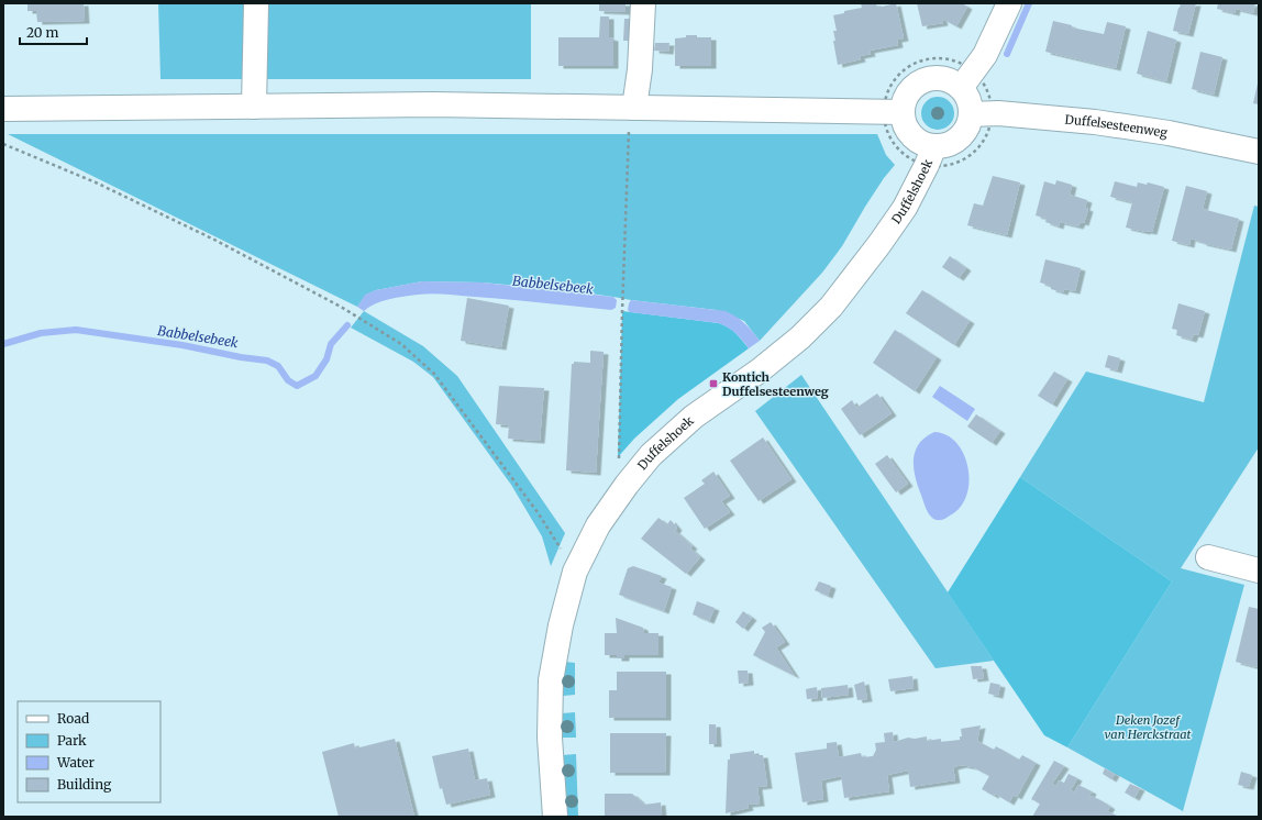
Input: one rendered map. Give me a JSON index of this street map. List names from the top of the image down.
{
  "streets": {
    "street": ["Duffelsesteenweg", "Duffelshoek"]
  },
  "water": ["Babbelsebeek"],
  "parks": ["Deken Jozef van Herckstraat"],
  "places": {
    "transit": ["Kontich Duffelsesteenweg"]
  },
  "legend": [
    "Road",
    "Park",
    "Water",
    "Building"
  ],
  "scale_bar": "20 m"
}
